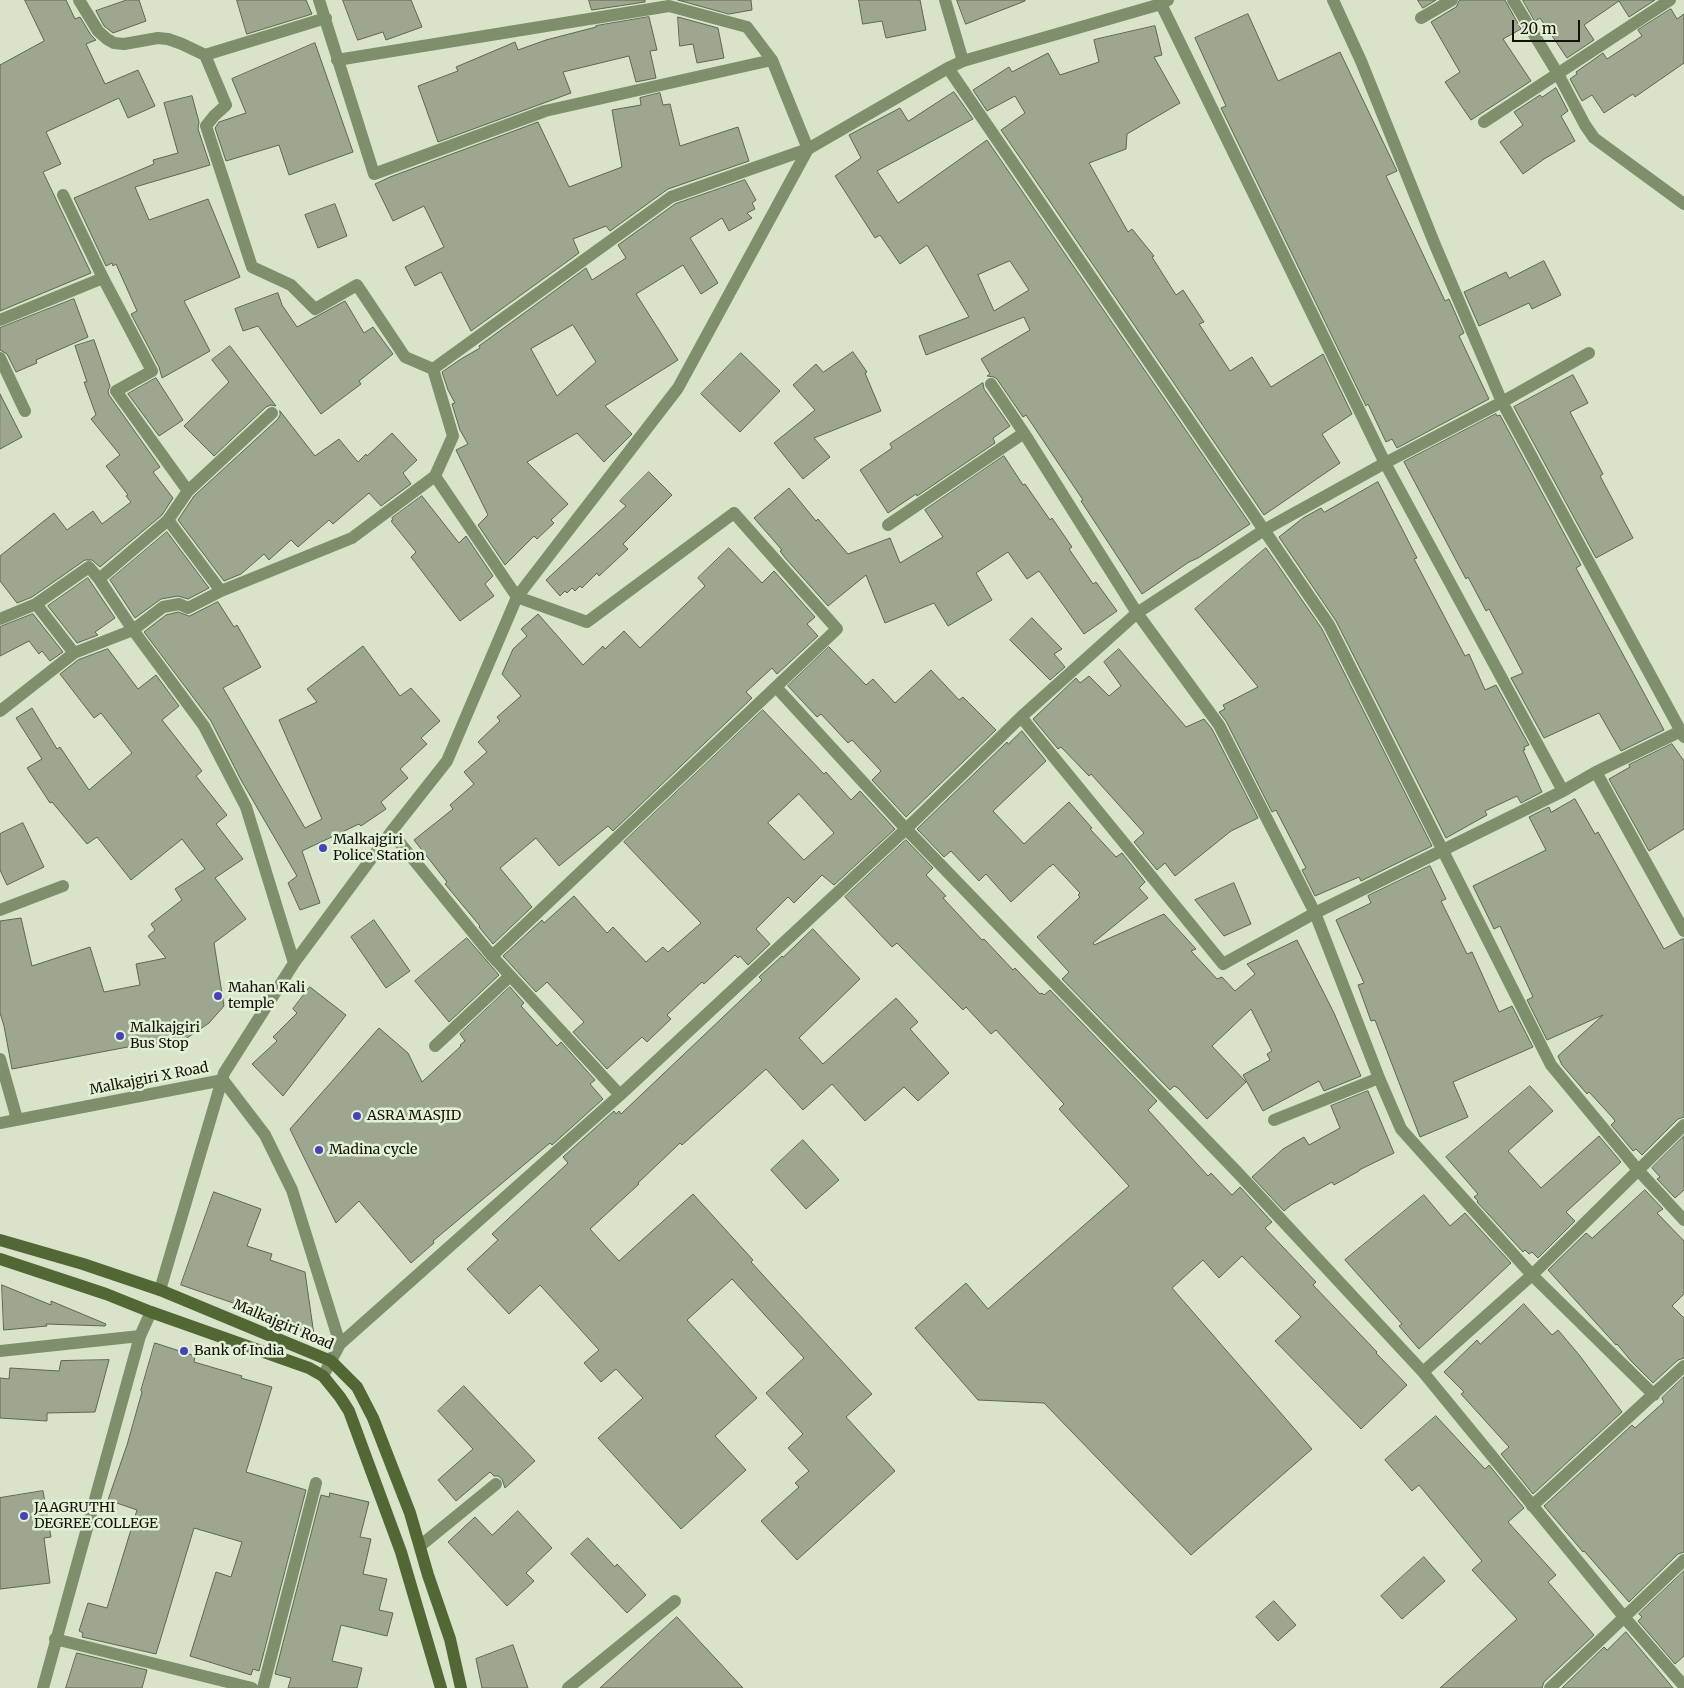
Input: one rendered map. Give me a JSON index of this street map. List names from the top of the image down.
{
  "streets": {
    "main road": ["Malkajgiri Road"],
    "street": ["Malkajgiri X Road"]
  },
  "places": [
    "Malkajgiri Police Station",
    "Mahan Kali temple",
    "Malkajgiri Bus Stop",
    "ASRA MASJID",
    "Madina cycle",
    "Bank of India",
    "JAAGRUTHI DEGREE COLLEGE"
  ],
  "scale_bar": "20 m"
}
